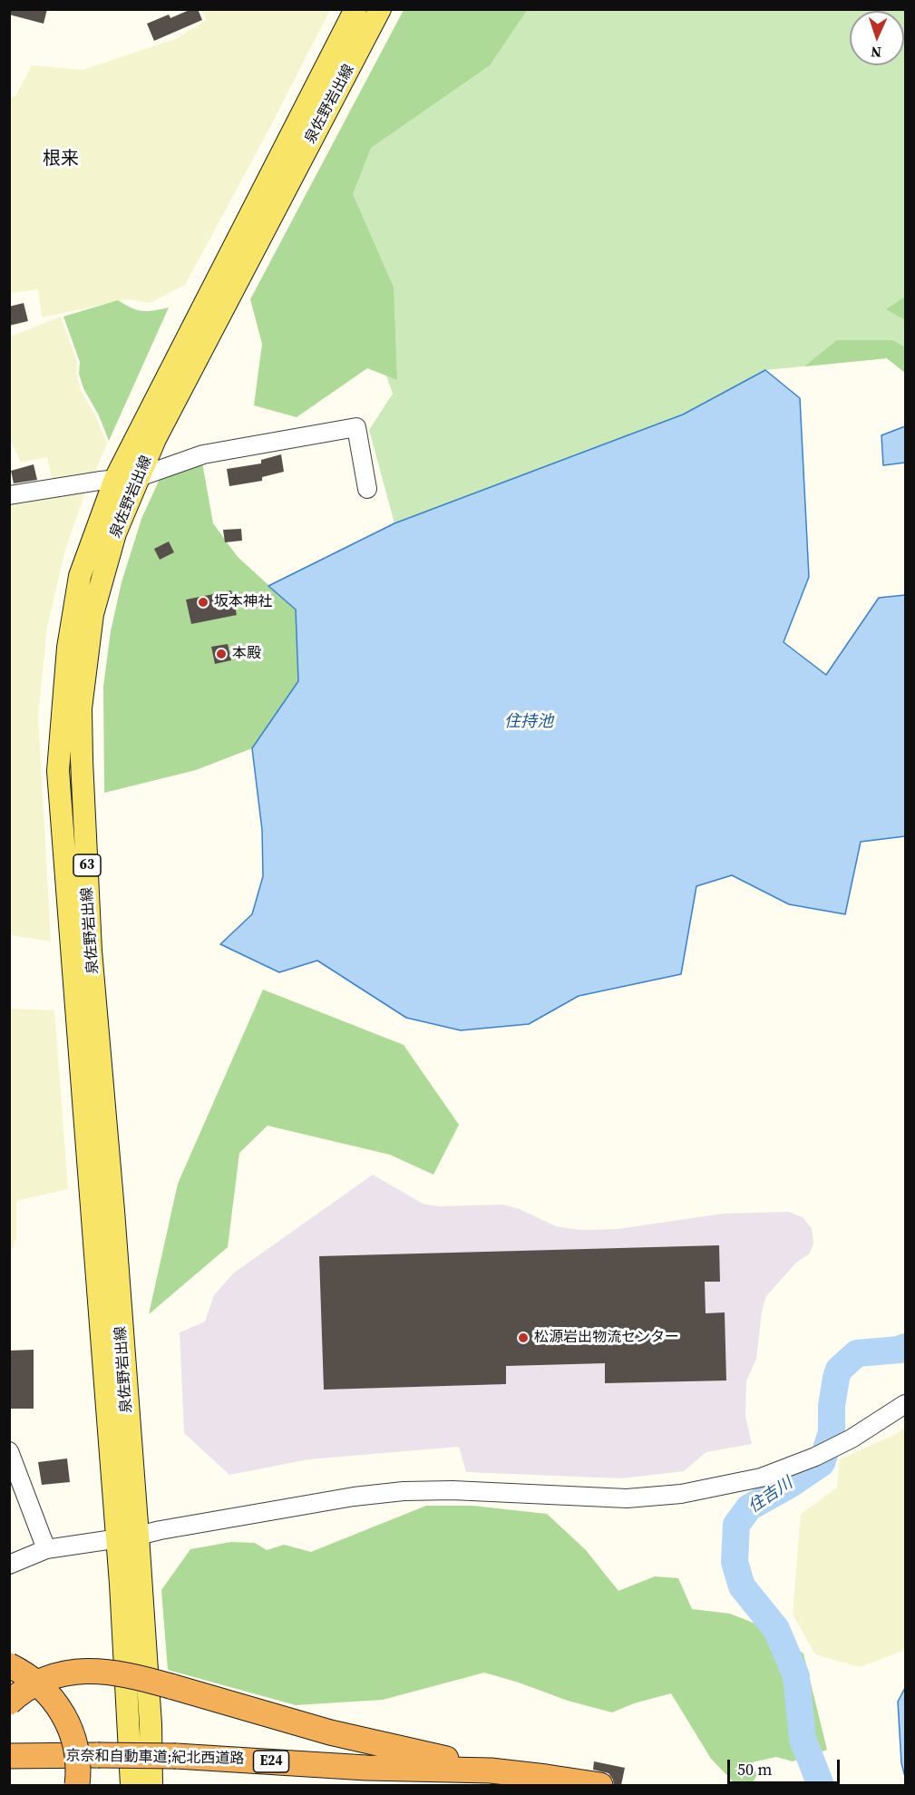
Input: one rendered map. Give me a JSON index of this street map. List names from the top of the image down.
{
  "streets": {
    "highway": ["京奈和自動車道;紀北西道路", "E24"],
    "main road": ["泉佐野岩出線", "63"]
  },
  "districts": ["根来"],
  "water": ["住持池", "住吉川"],
  "places": ["坂本神社", "本殿", "松源岩出物流センター"],
  "scale_bar": "50 m",
  "north": "bottom"
}
